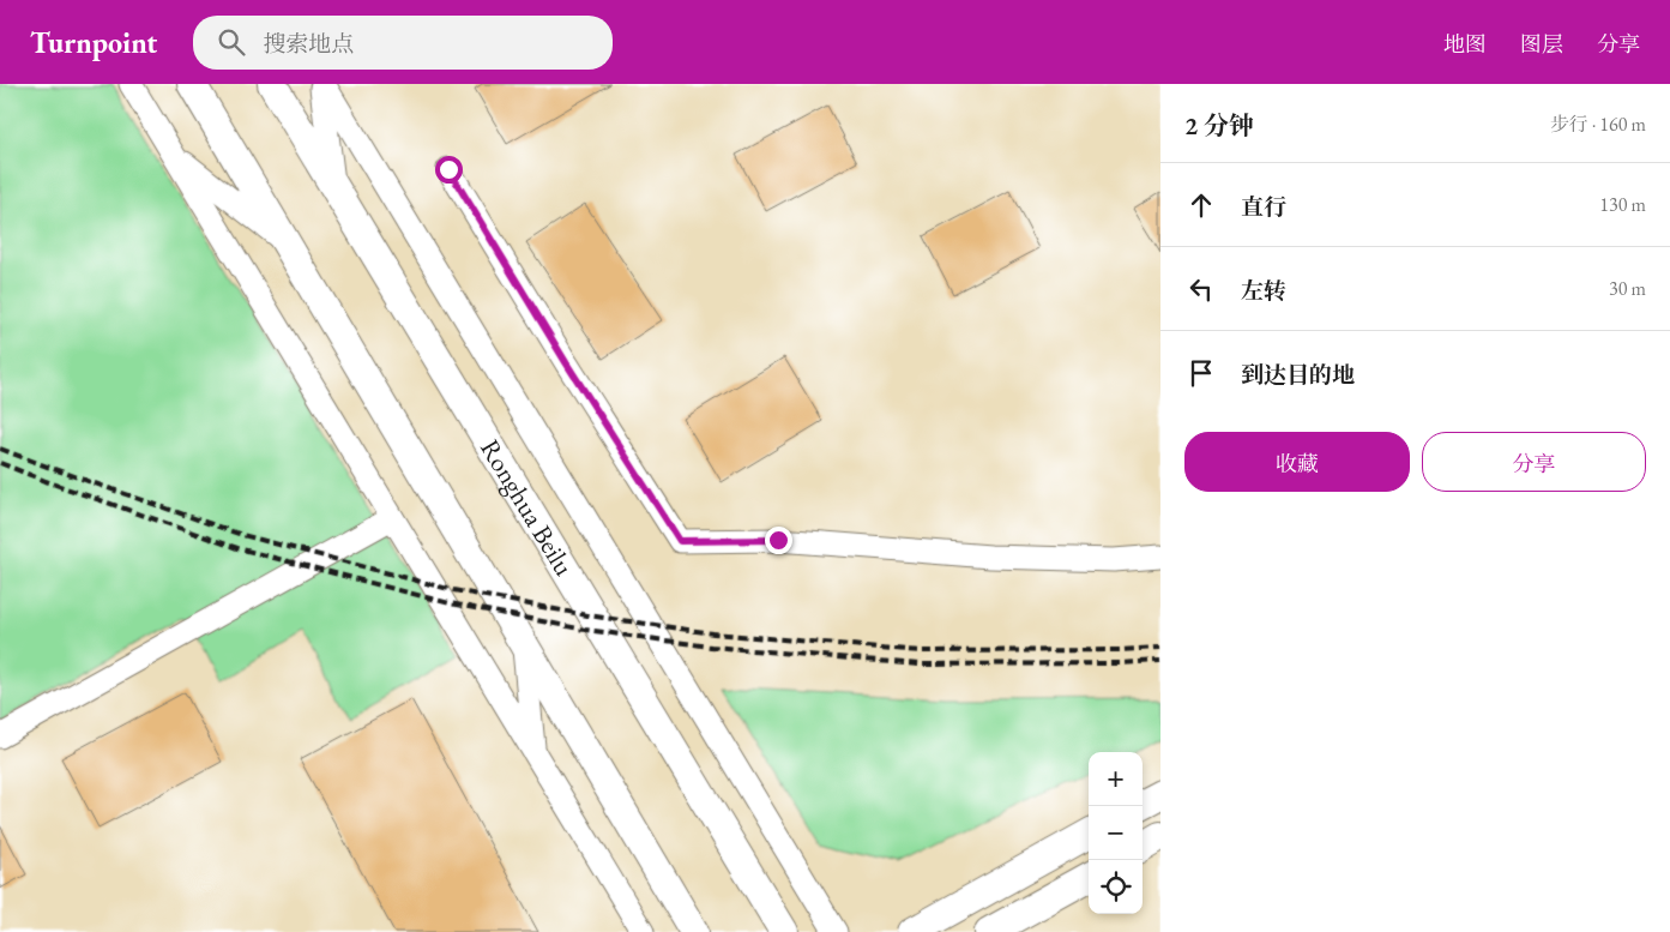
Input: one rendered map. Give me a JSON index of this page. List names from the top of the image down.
{
  "streets": {
    "main road": ["Ronghua Beilu"]
  },
  "page": {
    "header": "Turnpoint",
    "search": "搜索地点",
    "nav": ["地图", "图层", "分享"],
    "heading": ["2 分钟", "步行 · 160 m"],
    "list": [
      ["直行", "130 m"],
      ["左转", "30 m"],
      "到达目的地"
    ],
    "buttons": ["收藏", "分享"],
    "map_buttons": ["+", "−"]
  }
}
